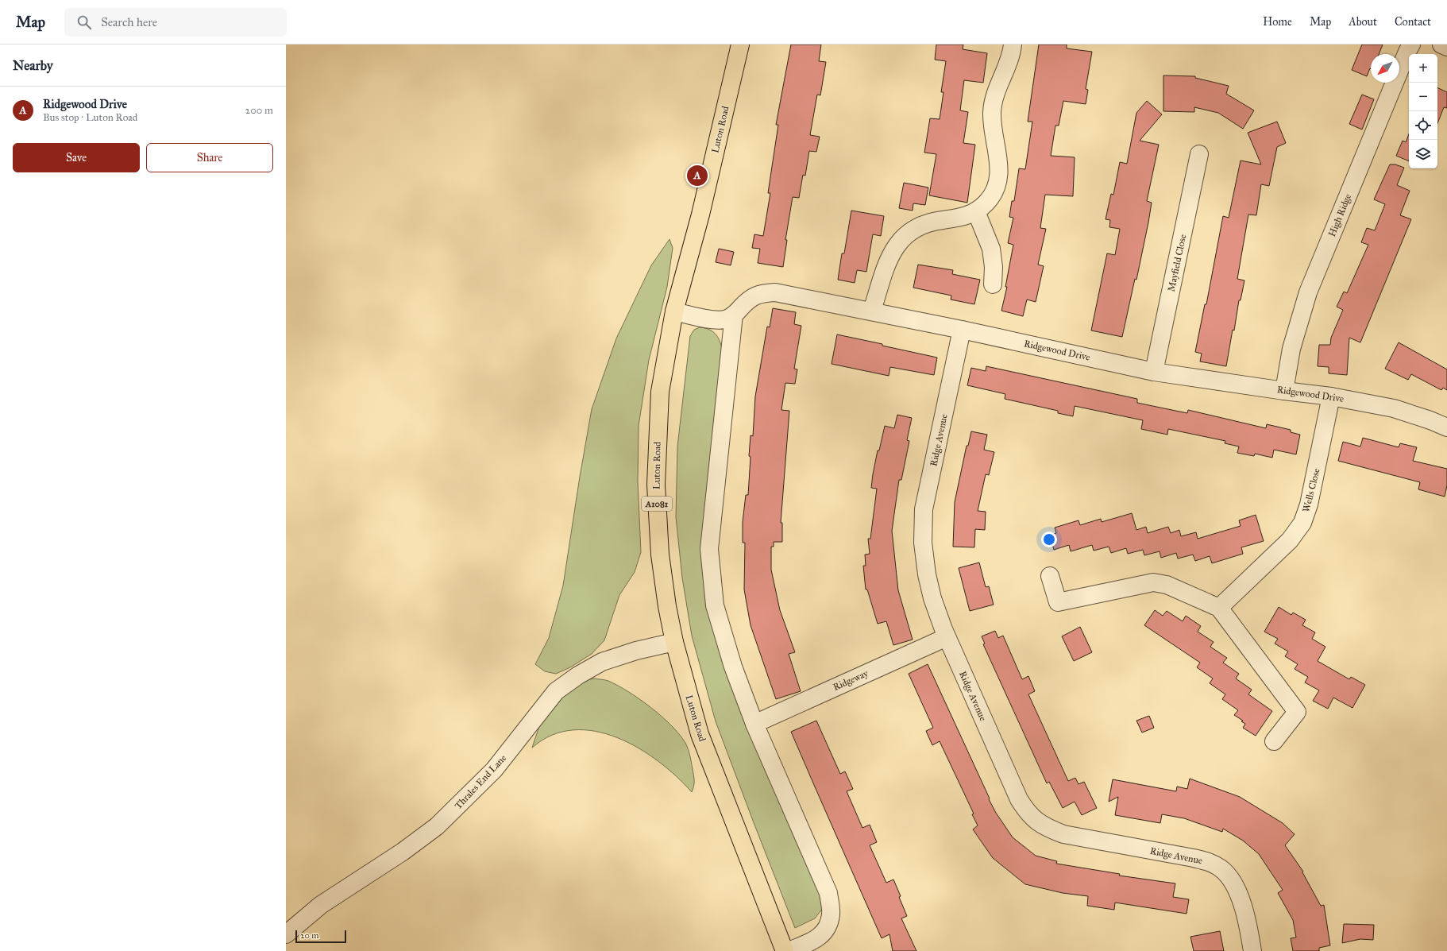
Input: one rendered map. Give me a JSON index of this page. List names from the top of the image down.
{
  "streets": {
    "main road": ["Luton Road", "A1081"],
    "street": [
      "High Ridge",
      "Mayfield Close",
      "Ridgewood Drive",
      "Ridge Avenue",
      "Wells Close",
      "Ridgeway",
      "Thrales End Lane"
    ]
  },
  "crossings": [
    ["Luton Road", "Ridgewood Drive"],
    ["Luton Road", "Thrales End Lane"],
    ["High Ridge", "Ridgewood Drive"],
    ["Mayfield Close", "Ridgewood Drive"],
    ["Ridgewood Drive", "Ridge Avenue"],
    ["Ridgewood Drive", "Wells Close"],
    ["Ridge Avenue", "Ridgeway"]
  ],
  "scale_bar": "20 m",
  "north": "bottom left",
  "page": {
    "header": "Map",
    "search": "Search here",
    "nav": [
      "Home",
      "Map",
      "About",
      "Contact"
    ],
    "heading": "Nearby",
    "map_buttons": ["+", "−"],
    "list": [
      {
        "mark": "A",
        "name": "Ridgewood Drive",
        "note": "Bus stop · Luton Road",
        "value": "200 m"
      }
    ],
    "buttons": ["Save", "Share"],
    "pins": "A",
    "scale": "20 m"
  }
}
